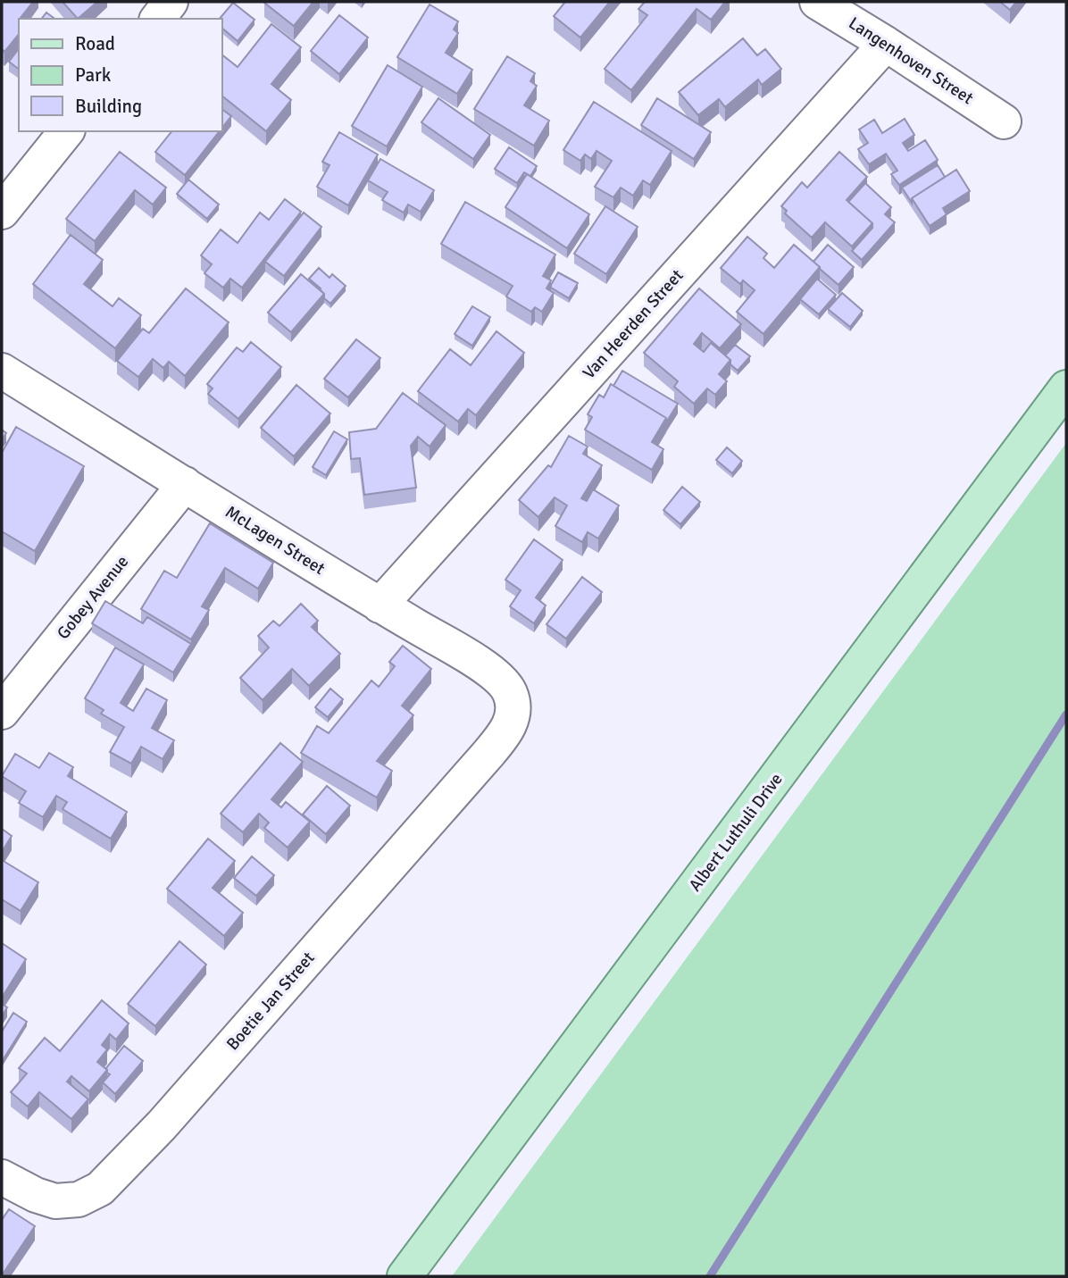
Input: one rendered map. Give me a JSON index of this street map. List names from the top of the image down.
{
  "streets": {
    "main road": ["Albert Luthuli Drive"],
    "street": [
      "Langenhoven Street",
      "Van Heerden Street",
      "McLagen Street",
      "Gobey Avenue",
      "Boetie Jan Street"
    ]
  },
  "crossings": [
    ["Langenhoven Street", "Van Heerden Street"],
    ["Van Heerden Street", "McLagen Street"],
    ["McLagen Street", "Gobey Avenue"],
    ["McLagen Street", "Boetie Jan Street"]
  ],
  "legend": ["Road", "Park", "Building"]
}
